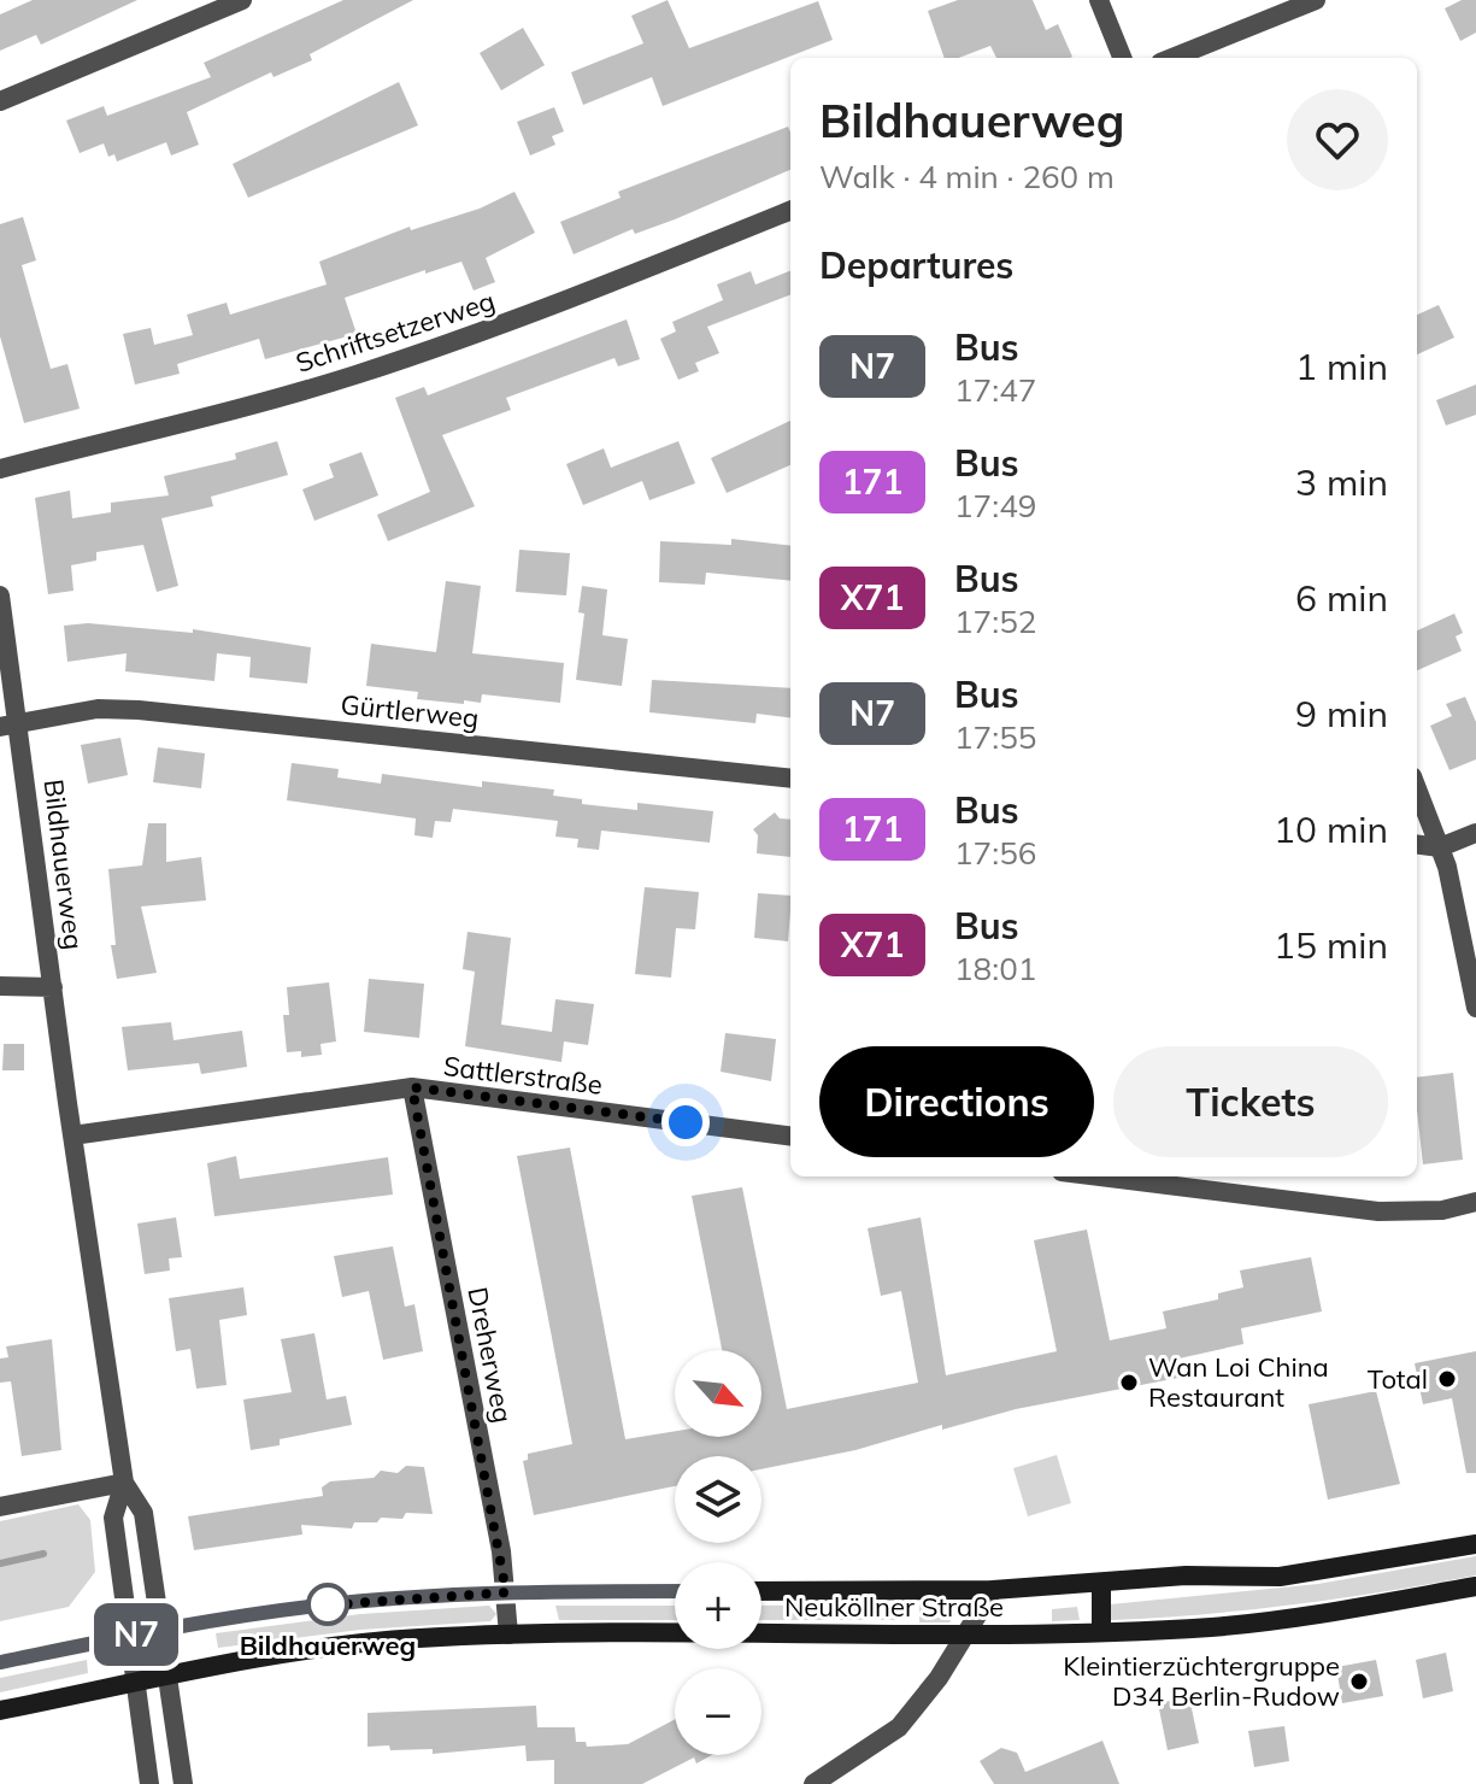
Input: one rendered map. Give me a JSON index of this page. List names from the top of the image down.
{
  "streets": {
    "main road": ["Neuköllner Straße"],
    "street": [
      "Schriftsetzerweg",
      "Gürtlerweg",
      "Bildhauerweg",
      "Sattlerstraße",
      "Dreherweg"
    ]
  },
  "crossings": [
    ["Gürtlerweg", "Bildhauerweg"],
    ["Bildhauerweg", "Sattlerstraße"],
    ["Bildhauerweg", "Neuköllner Straße"],
    ["Sattlerstraße", "Dreherweg"],
    ["Dreherweg", "Neuköllner Straße"]
  ],
  "places": [
    "Total",
    "Wan Loi China Restaurant",
    "Bildhauerweg",
    "Kleintierzüchtergruppe D34 Berlin-Rudow"
  ],
  "lines": ["bus line N7"],
  "north": "bottom right",
  "page": {
    "on_map": "N7",
    "heading": [
      ["Bildhauerweg", "Walk · 4 min · 260 m"],
      "Departures"
    ],
    "list": [
      {
        "mark": "N7",
        "name": "Bus",
        "note": "17:47",
        "value": "1 min"
      },
      {
        "mark": "171",
        "name": "Bus",
        "note": "17:49",
        "value": "3 min"
      },
      {
        "mark": "X71",
        "name": "Bus",
        "note": "17:52",
        "value": "6 min"
      },
      {
        "mark": "N7",
        "name": "Bus",
        "note": "17:55",
        "value": "9 min"
      },
      {
        "mark": "171",
        "name": "Bus",
        "note": "17:56",
        "value": "10 min"
      },
      {
        "mark": "X71",
        "name": "Bus",
        "note": "18:01",
        "value": "15 min"
      }
    ],
    "buttons": ["Directions", "Tickets"],
    "map_buttons": ["+", "−"]
  }
}
